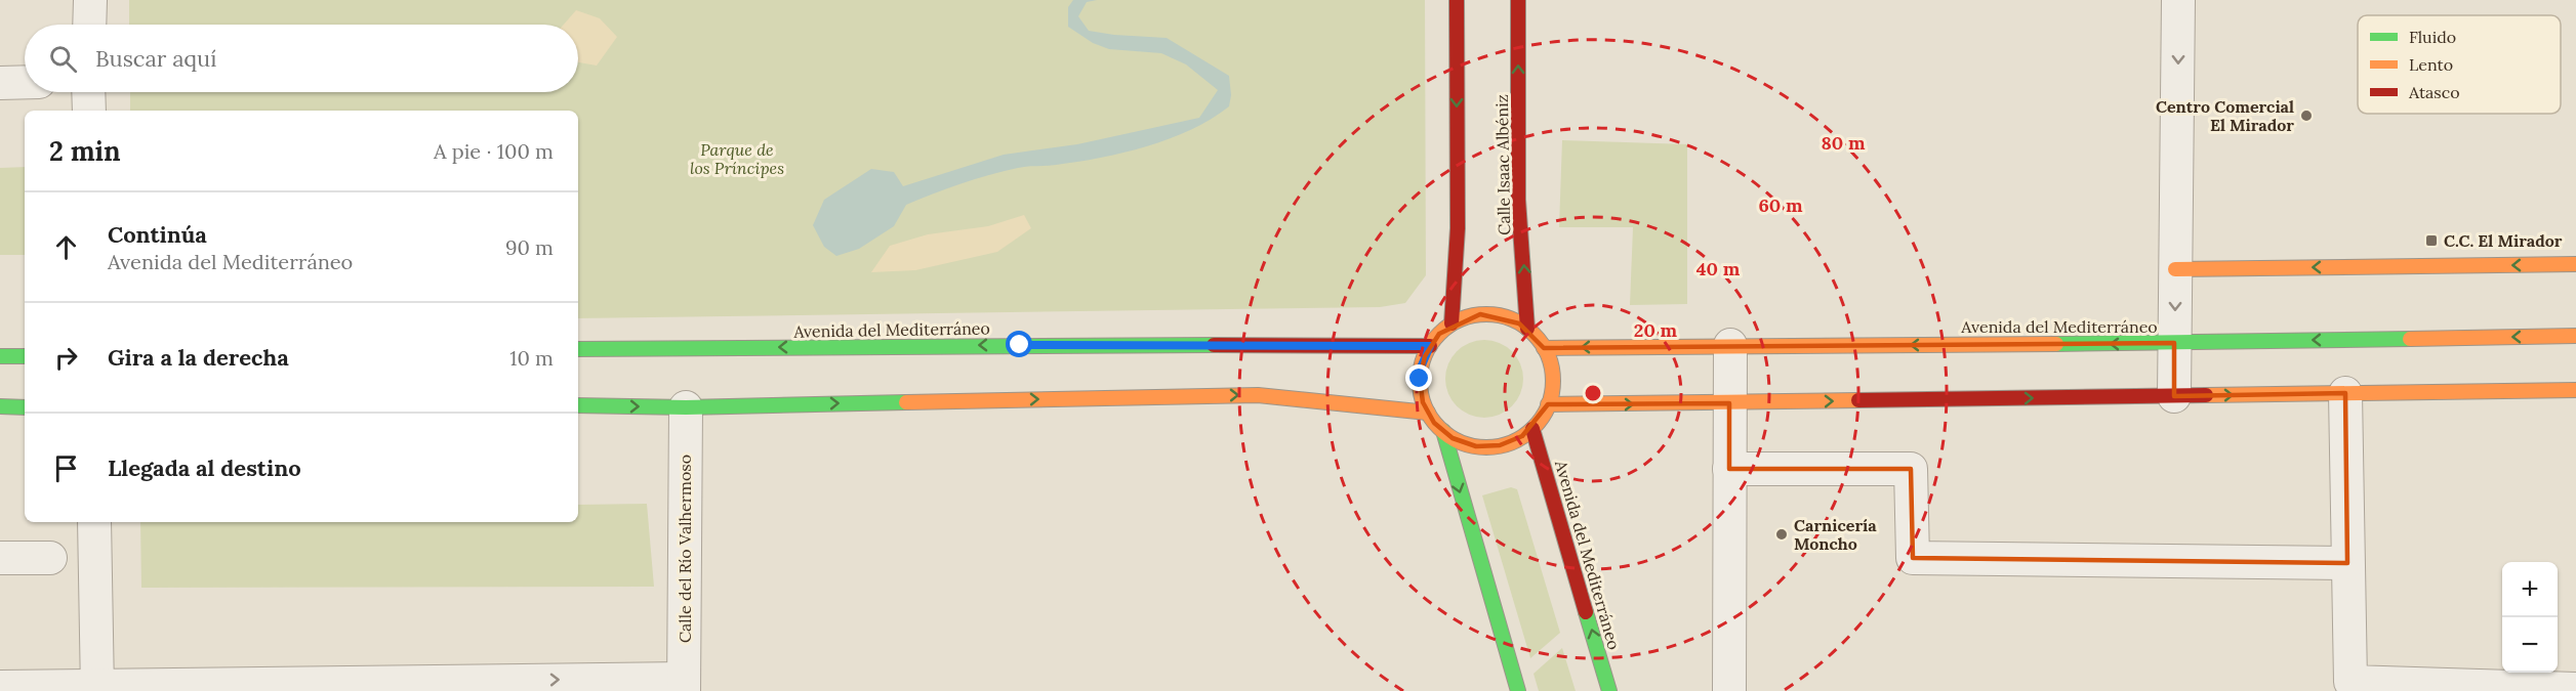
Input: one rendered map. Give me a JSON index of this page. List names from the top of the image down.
{
  "streets": {
    "street": ["Calle Isaac Albéniz", "Avenida del Mediterráneo", "Calle del Río Valhermoso"]
  },
  "crossings": [
    ["Calle Isaac Albéniz", "Avenida del Mediterráneo"]
  ],
  "parks": ["Parque de los Príncipes"],
  "places": {
    "other": ["Centro Comercial El Mirador", "Carnicería Moncho"],
    "transit": ["C.C. El Mirador"]
  },
  "legend": ["Fluido", "Lento", "Atasco"],
  "page": {
    "search": "Buscar aquí",
    "heading": ["2 min", "A pie · 100 m"],
    "list": [
      ["Continúa", "Avenida del Mediterráneo", "90 m"],
      ["Gira a la derecha", "10 m"],
      "Llegada al destino"
    ],
    "map_buttons": ["+", "−"]
  },
  "rings": [
    "80 m",
    "60 m",
    "40 m",
    "20 m"
  ]
}
